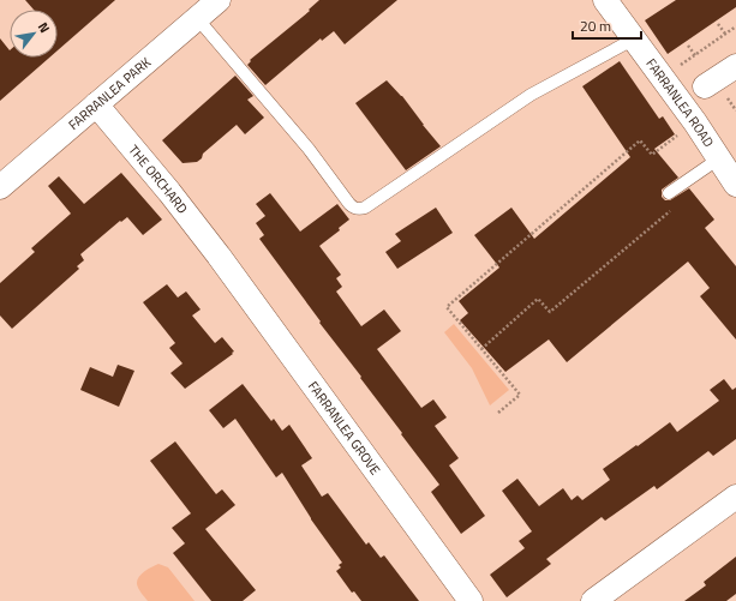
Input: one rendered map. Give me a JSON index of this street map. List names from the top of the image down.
{
  "streets": {
    "street": [
      "FARRANLEA PARK",
      "FARRANLEA ROAD",
      "THE ORCHARD",
      "FARRANLEA GROVE"
    ]
  },
  "crossings": [
    ["FARRANLEA PARK", "THE ORCHARD"],
    ["THE ORCHARD", "FARRANLEA GROVE"]
  ],
  "scale_bar": "20 m",
  "north": "top right"
}
